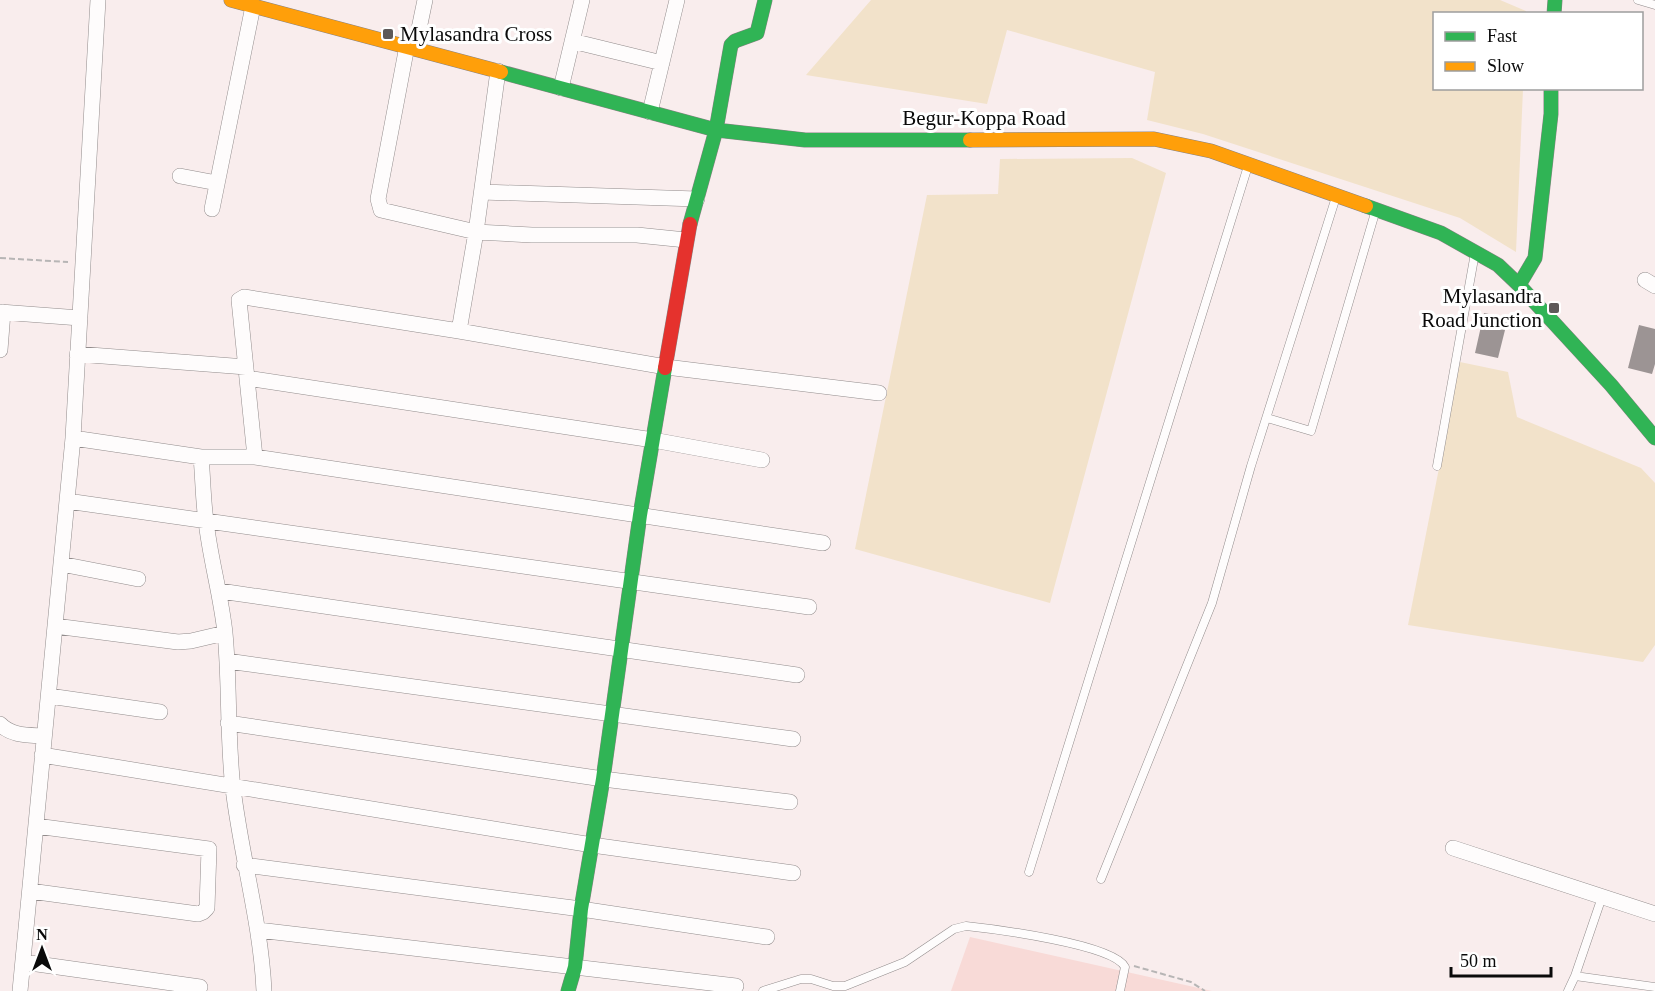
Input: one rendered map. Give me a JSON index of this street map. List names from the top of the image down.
{
  "streets": {
    "main road": ["Begur-Koppa Road"]
  },
  "places": {
    "transit": ["Mylasandra Cross", "Mylasandra Road Junction"]
  },
  "legend": ["Fast", "Slow"],
  "scale_bar": "50 m",
  "north": "top"
}
